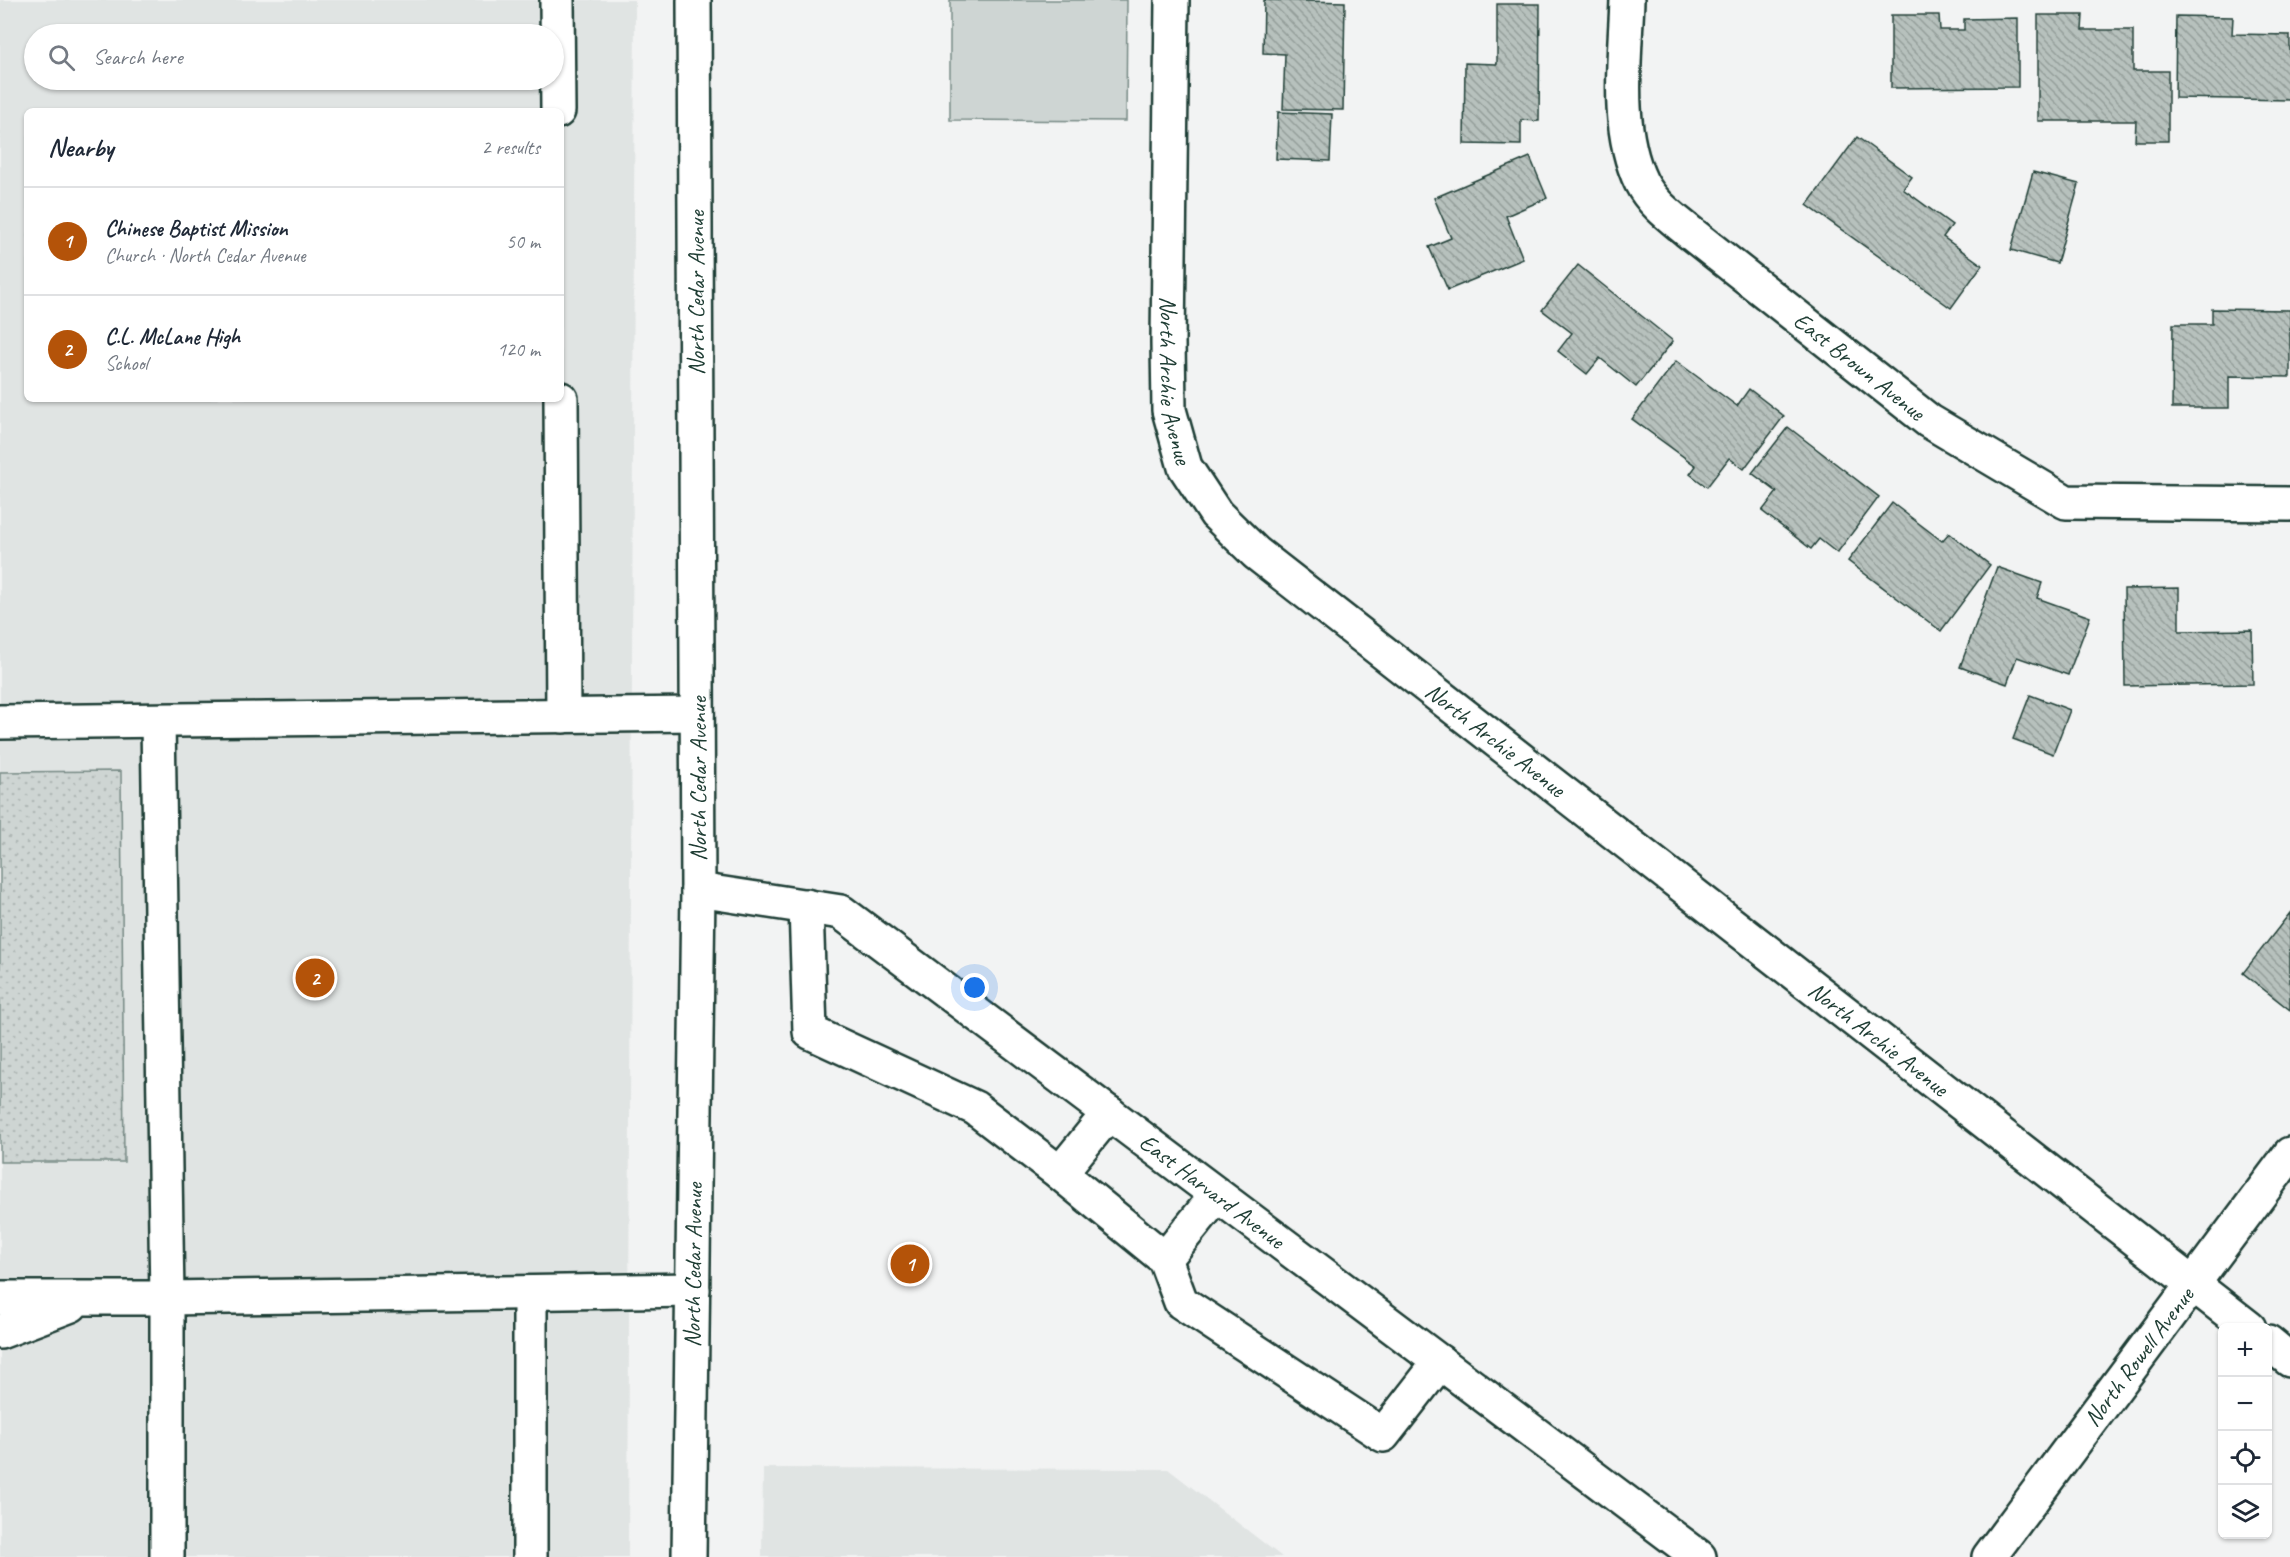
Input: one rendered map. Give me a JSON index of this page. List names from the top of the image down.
{
  "streets": {
    "street": [
      "North Cedar Avenue",
      "East Brown Avenue",
      "North Archie Avenue",
      "East Harvard Avenue",
      "North Rowell Avenue"
    ]
  },
  "crossings": [
    ["North Cedar Avenue", "East Harvard Avenue"],
    ["North Archie Avenue", "North Rowell Avenue"]
  ],
  "page": {
    "search": "Search here",
    "heading": ["Nearby", "2 results"],
    "list": [
      {
        "mark": "1",
        "name": "Chinese Baptist Mission",
        "note": "Church · North Cedar Avenue",
        "value": "50 m"
      },
      {
        "mark": "2",
        "name": "C.L. McLane High",
        "note": "School",
        "value": "120 m"
      }
    ],
    "pins": ["2", "1"],
    "map_buttons": ["+", "−"]
  }
}
